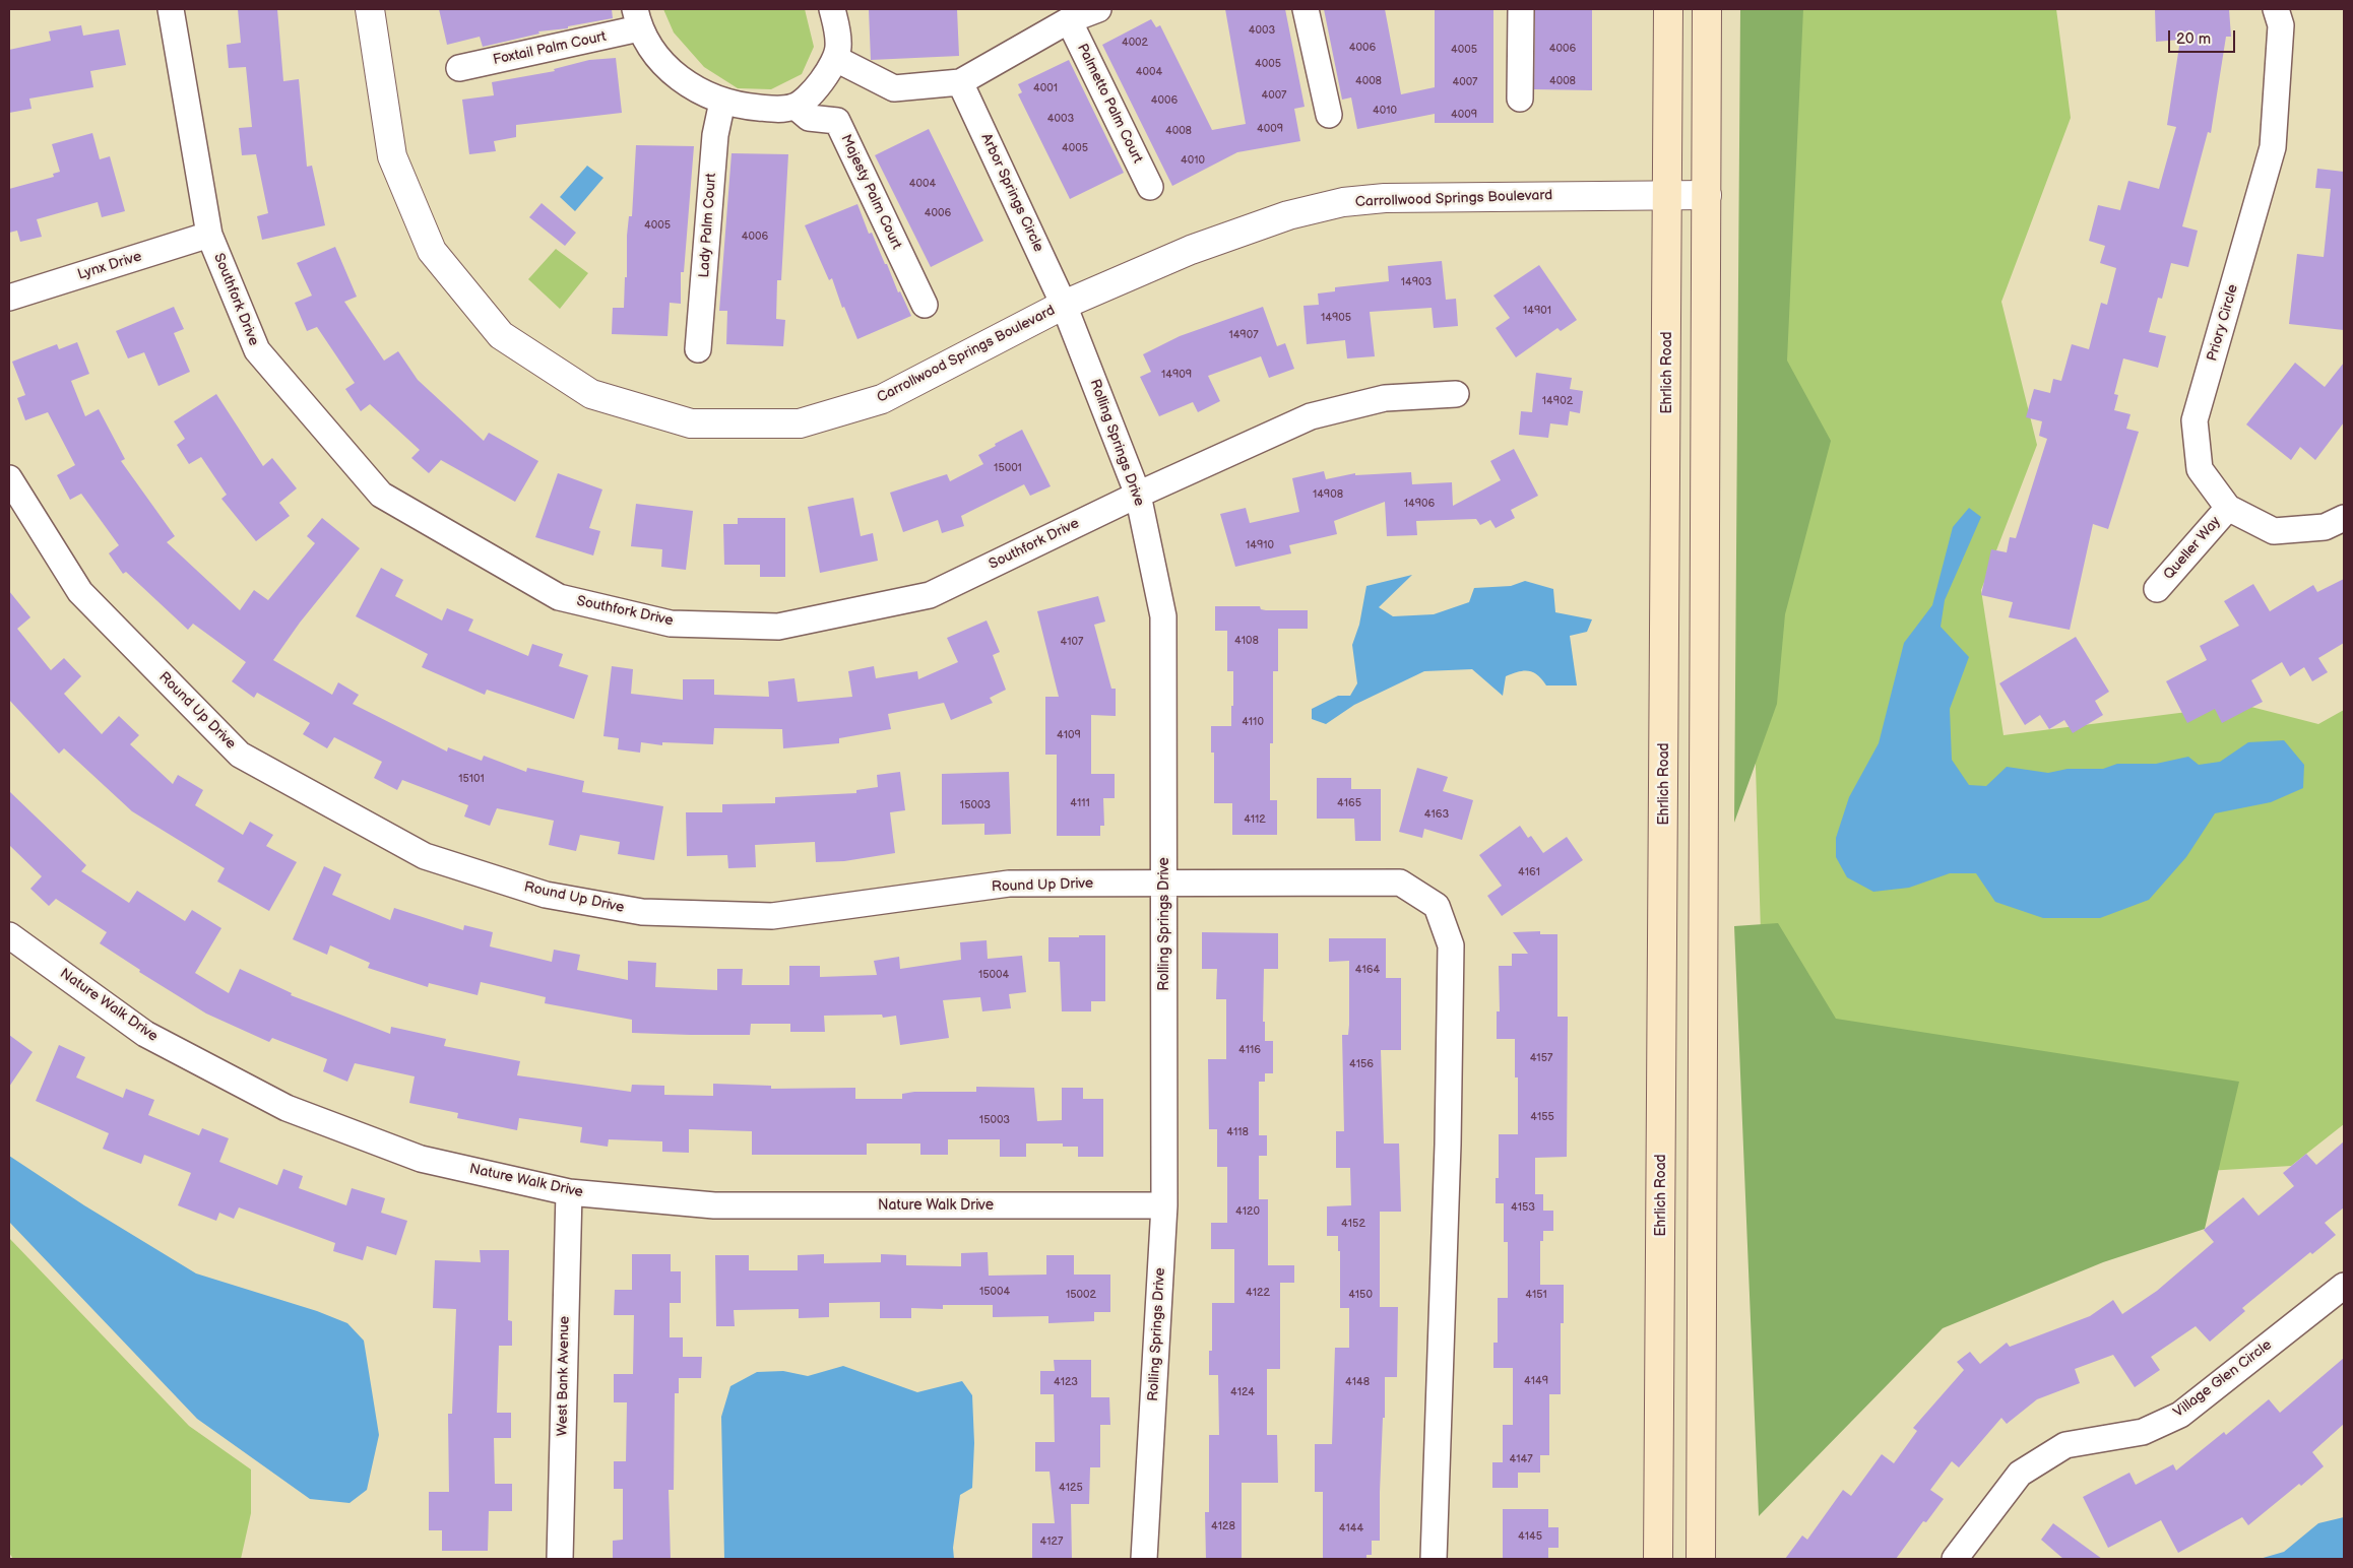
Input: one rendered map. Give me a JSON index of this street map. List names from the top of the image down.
{
  "streets": {
    "main road": ["Ehrlich Road"],
    "street": [
      "Foxtail Palm Court",
      "Palmetto Palm Court",
      "Majesty Palm Court",
      "Arbor Springs Circle",
      "Carrollwood Springs Boulevard",
      "Lady Palm Court",
      "Lynx Drive",
      "Southfork Drive",
      "Priory Circle",
      "Rolling Springs Drive",
      "Queller Way",
      "Round Up Drive",
      "Nature Walk Drive",
      "West Bank Avenue",
      "Village Glen Circle"
    ]
  },
  "crossings": [
    ["Arbor Springs Circle", "Carrollwood Springs Boulevard"],
    ["Arbor Springs Circle", "Rolling Springs Drive"],
    ["Carrollwood Springs Boulevard", "Ehrlich Road"],
    ["Carrollwood Springs Boulevard", "Rolling Springs Drive"],
    ["Lynx Drive", "Southfork Drive"],
    ["Southfork Drive", "Rolling Springs Drive"],
    ["Priory Circle", "Queller Way"],
    ["Rolling Springs Drive", "Round Up Drive"],
    ["Rolling Springs Drive", "Nature Walk Drive"],
    ["Nature Walk Drive", "West Bank Avenue"]
  ],
  "house_numbers": [
    "4003",
    "4002",
    "4006",
    "4006",
    "4005",
    "4005",
    "4004",
    "4008",
    "4008",
    "4007",
    "4001",
    "4007",
    "4006",
    "4010",
    "4009",
    "4003",
    "4009",
    "4008",
    "4005",
    "4010",
    "4004",
    "4006",
    "4005",
    "4006",
    "14903",
    "14901",
    "14905",
    "14907",
    "14909",
    "14902",
    "15001",
    "14908",
    "14906",
    "14910",
    "4108",
    "4107",
    "4110",
    "4109",
    "15101",
    "4111",
    "4165",
    "15003",
    "4163",
    "4112",
    "4161",
    "4164",
    "15004",
    "4116",
    "4157",
    "4156",
    "4155",
    "15003",
    "4118",
    "4153",
    "4120",
    "4152",
    "15004",
    "4122",
    "15002",
    "4150",
    "4151",
    "4149",
    "4123",
    "4148",
    "4124",
    "4147",
    "4125",
    "4128",
    "4144",
    "4145",
    "4127"
  ],
  "scale_bar": "20 m"
}
